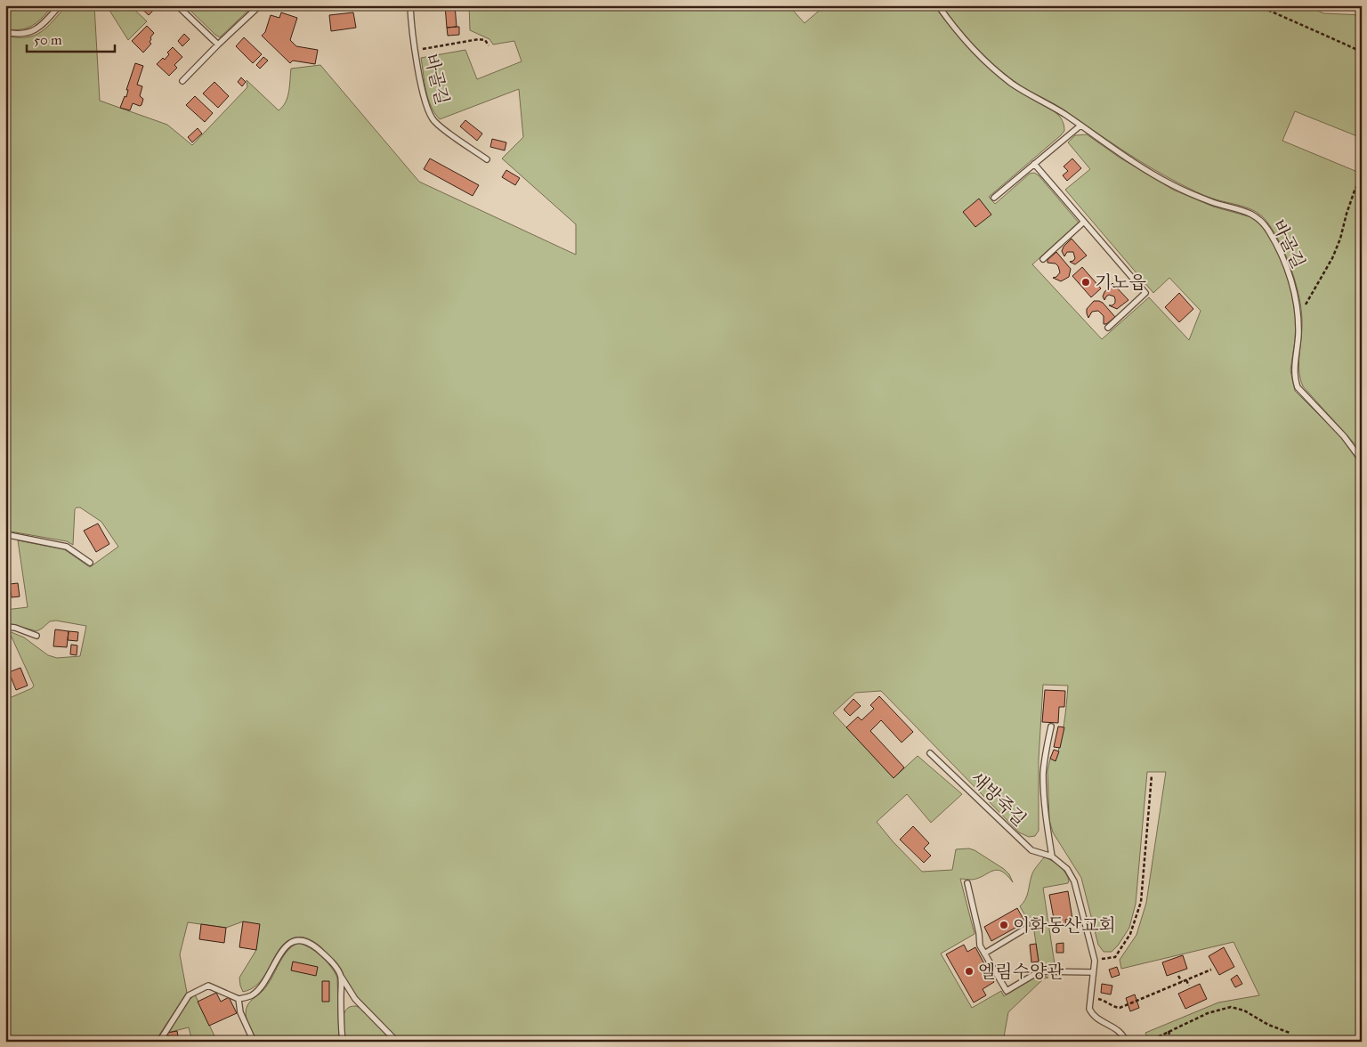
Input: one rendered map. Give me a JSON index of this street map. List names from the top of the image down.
{
  "streets": {
    "lane": ["바골길", "새방죽길"]
  },
  "places": ["기노읍", "이화동산교회", "엘림수양관"],
  "scale_bar": "50 m"
}
